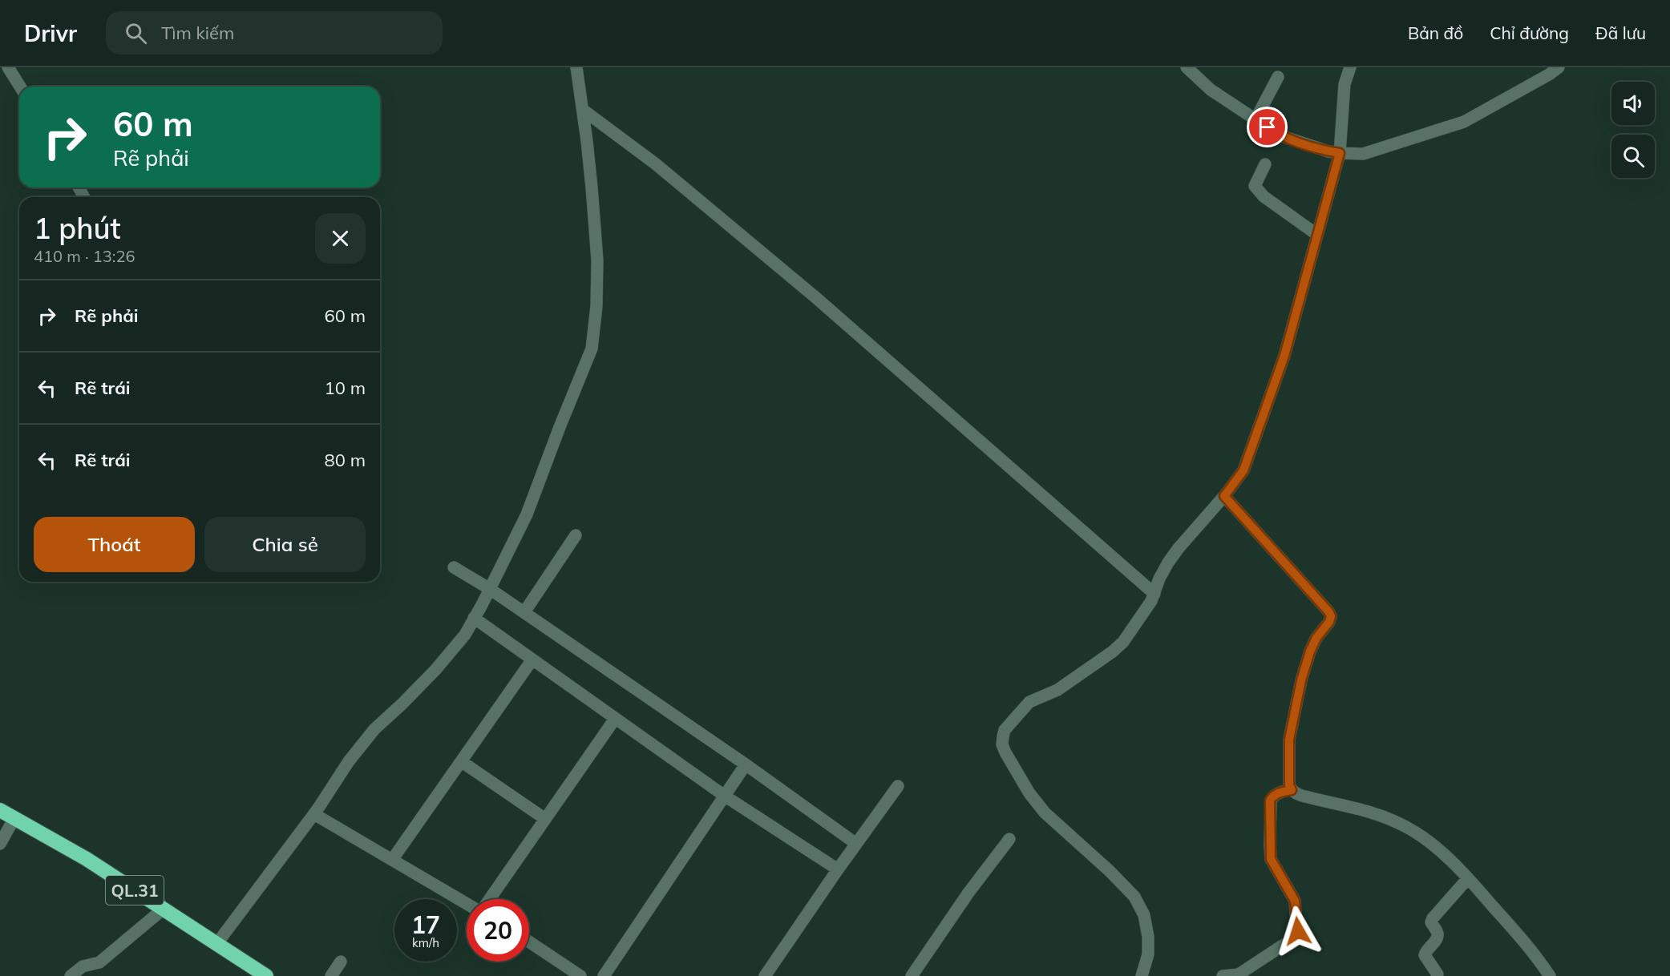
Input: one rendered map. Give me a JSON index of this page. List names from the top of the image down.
{
  "streets": {
    "highway": ["QL.31"]
  },
  "page": {
    "header": "Drivr",
    "search": "Tìm kiếm",
    "nav": ["Bản đồ", "Chỉ đường", "Đã lưu"],
    "turn": ["60 m", "Rẽ phải"],
    "heading": ["1 phút", "410 m · 13:26"],
    "list": [
      {
        "name": "Rẽ phải",
        "value": "60 m"
      },
      {
        "name": "Rẽ trái",
        "value": "10 m"
      },
      {
        "name": "Rẽ trái",
        "value": "80 m"
      }
    ],
    "buttons": ["Thoát", "Chia sẻ"],
    "speed": "17 km/h",
    "limit": "20"
  }
}
